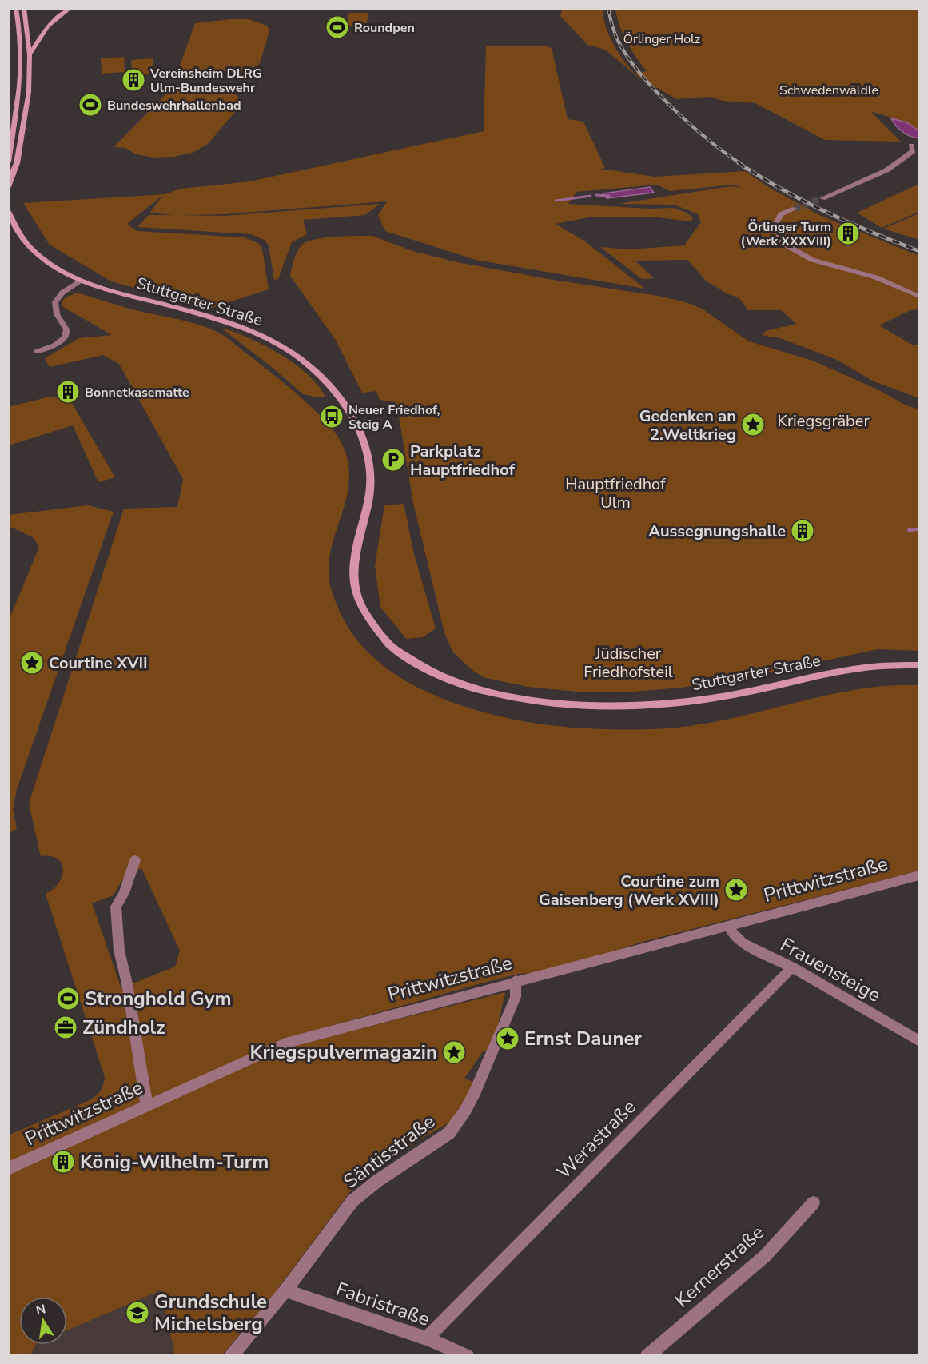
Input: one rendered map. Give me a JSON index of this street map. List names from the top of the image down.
{
  "streets": {
    "main road": ["Stuttgarter Straße"],
    "street": [
      "Prittwitzstraße",
      "Frauensteige",
      "Werastraße",
      "Säntisstraße",
      "Kernerstraße",
      "Fabristraße"
    ]
  },
  "crossings": [
    ["Prittwitzstraße", "Frauensteige"],
    ["Prittwitzstraße", "Säntisstraße"],
    ["Frauensteige", "Werastraße"],
    ["Werastraße", "Fabristraße"],
    ["Säntisstraße", "Fabristraße"]
  ],
  "parks": [
    "Örlinger Holz",
    "Schwedenwäldle",
    "Kriegsgräber",
    "Hauptfriedhof Ulm",
    "Jüdischer Friedhofsteil"
  ],
  "places": {
    "sports": ["Roundpen", "Bundeswehrhallenbad", "Stronghold Gym"],
    "building": [
      "Vereinsheim DLRG Ulm-Bundeswehr",
      "Örlinger Turm (Werk XXXVIII)",
      "Bonnetkasematte",
      "Aussegnungshalle",
      "König-Wilhelm-Turm"
    ],
    "bus stop": ["Neuer Friedhof, Steig A"],
    "place": [
      "Gedenken an 2.Weltkrieg",
      "Courtine XVII",
      "Courtine zum Gaisenberg (Werk XVIII)",
      "Ernst Dauner",
      "Kriegspulvermagazin"
    ],
    "parking": ["Parkplatz Hauptfriedhof"],
    "office": ["Zündholz"],
    "school or university": ["Grundschule Michelsberg"]
  },
  "north": "top"
}
